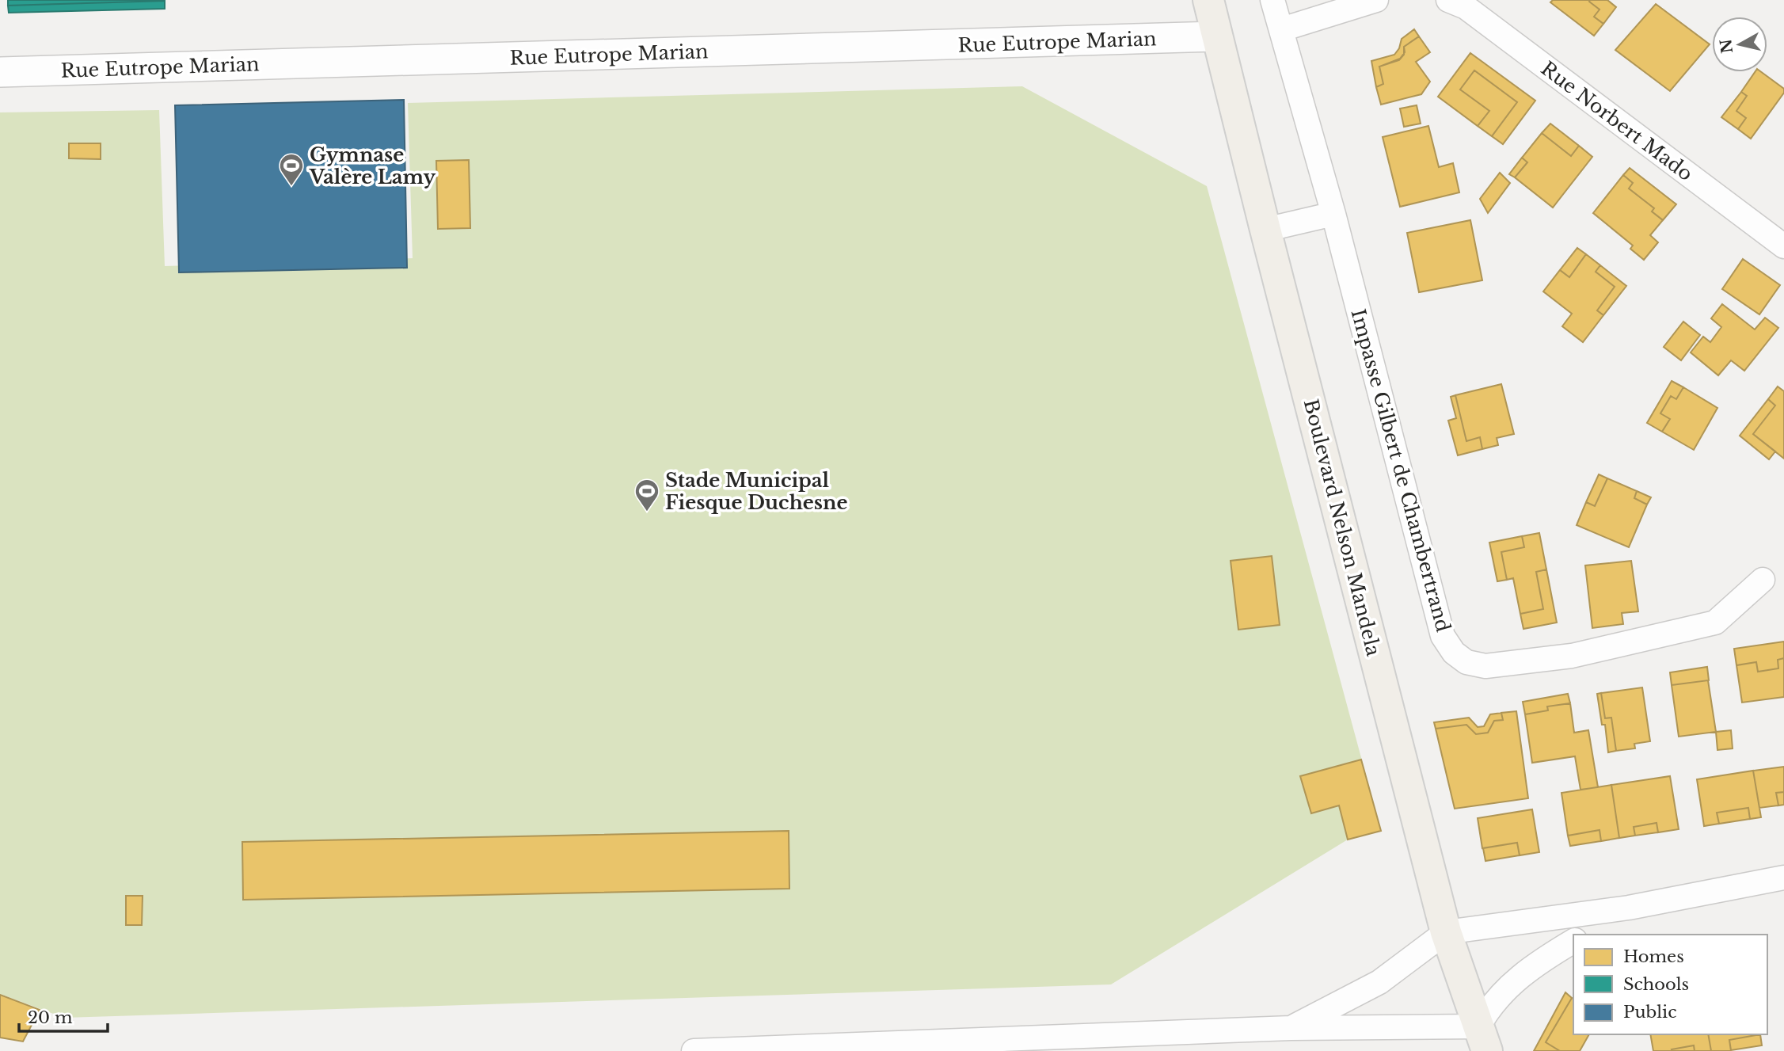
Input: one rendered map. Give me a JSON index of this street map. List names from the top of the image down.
{
  "streets": {
    "main road": ["Boulevard Nelson Mandela"],
    "street": ["Rue Eutrope Marian", "Rue Norbert Mado", "Impasse Gilbert de Chambertrand"]
  },
  "crossings": [
    ["Rue Eutrope Marian", "Boulevard Nelson Mandela"]
  ],
  "places": {
    "sports": ["Gymnase Valère Lamy", "Stade Municipal Fiesque Duchesne"]
  },
  "legend": ["Homes", "Schools", "Public"],
  "scale_bar": "20 m",
  "north": "left"
}
